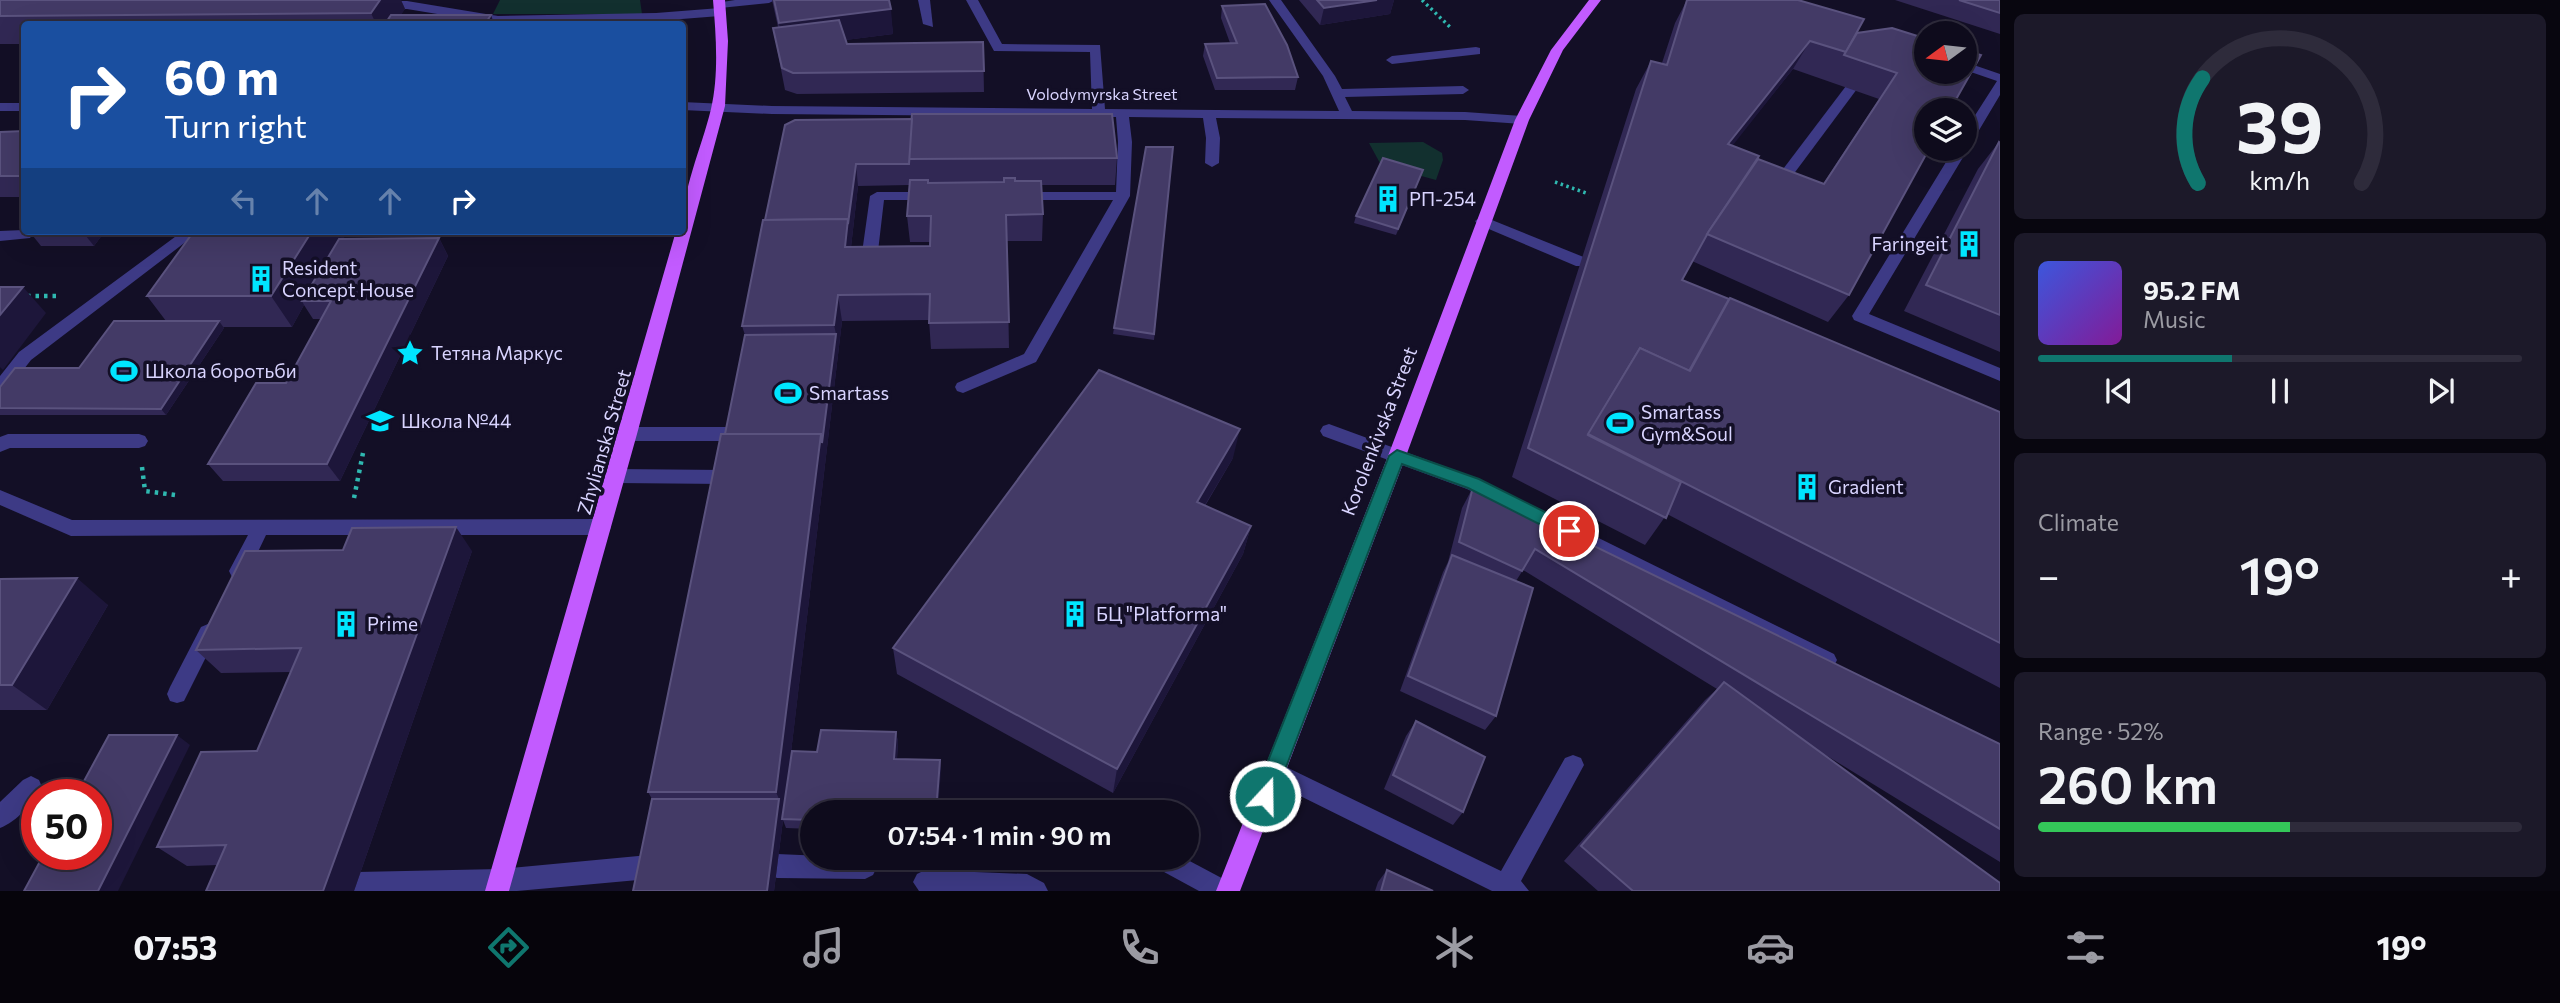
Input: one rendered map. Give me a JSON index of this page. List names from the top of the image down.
{
  "streets": {
    "main road": ["Korolenkivska Street", "Zhylianska Street"],
    "street": ["Volodymyrska Street"]
  },
  "crossings": [
    ["Volodymyrska Street", "Korolenkivska Street"],
    ["Volodymyrska Street", "Zhylianska Street"]
  ],
  "places": {
    "building": [
      "РП-254",
      "Faringeit",
      "Resident Concept House",
      "Gradient",
      "БЦ \"Platforma\"",
      "Prime"
    ],
    "place": ["Тетяна Маркус"],
    "sports": ["Школа боротьби", "Smartass", "Smartass Gym&Soul"],
    "school or university": ["Школа №44"]
  },
  "north": "left",
  "page": {
    "turn": ["60 m", "Turn right"],
    "song": ["95.2 FM", "Music"],
    "tile": [
      "Climate",
      ["Range · 52%", "260 km"]
    ],
    "heat": ["−", "19°", "+"],
    "limit": "50",
    "trip": "07:54 · 1 min · 90 m",
    "tabs": ["07:53", "19°"],
    "gauge": ["39", "km/h"]
  }
}
